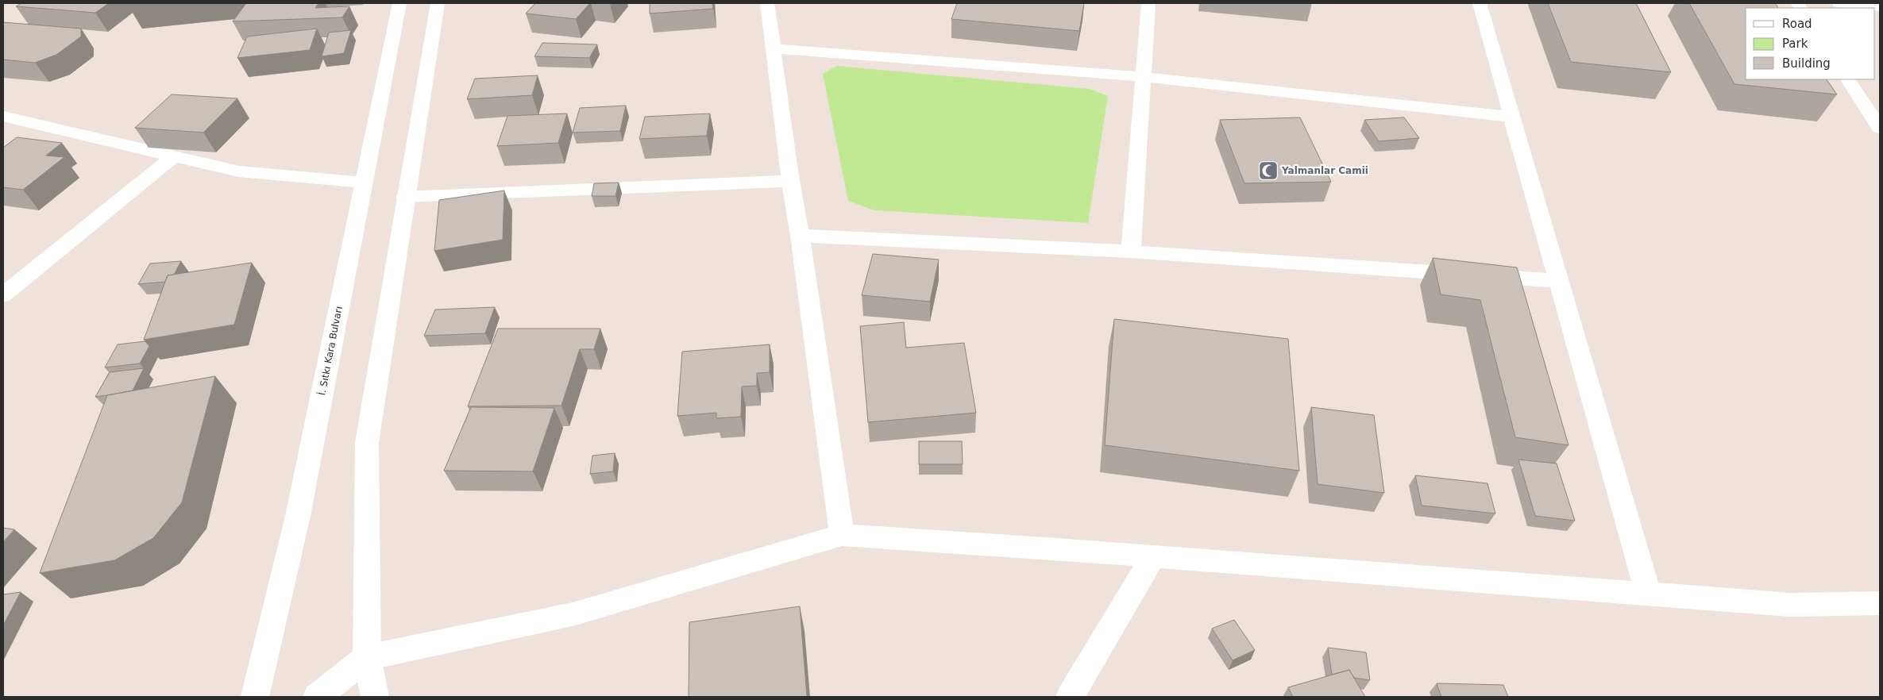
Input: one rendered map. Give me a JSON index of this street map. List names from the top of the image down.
{
  "streets": {
    "street": ["İ. Sıtkı Kara Bulvarı"]
  },
  "places": {
    "mosque": ["Yalmanlar Camii"]
  },
  "legend": ["Road", "Park", "Building"]
}
